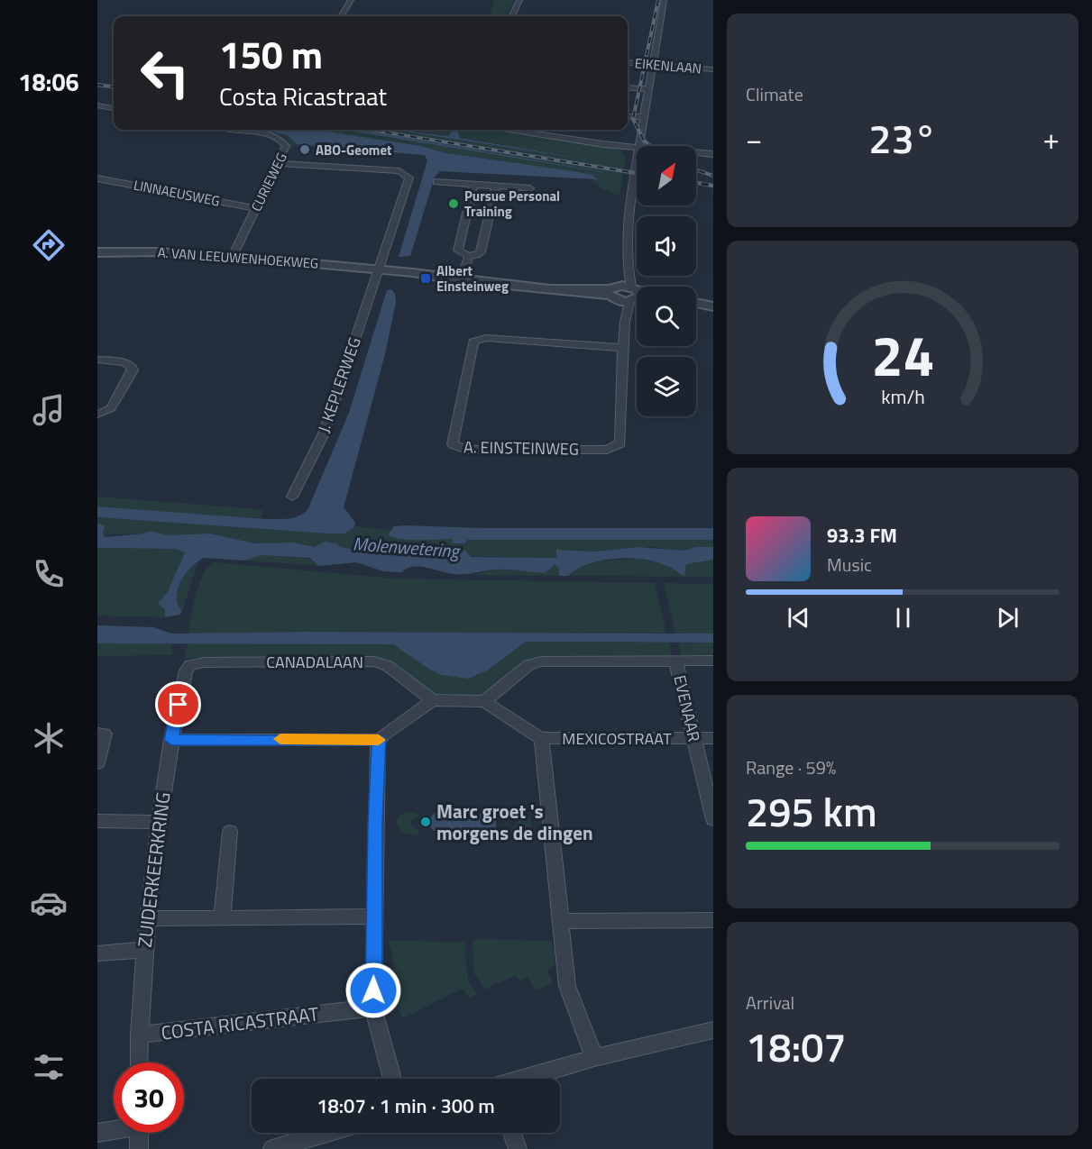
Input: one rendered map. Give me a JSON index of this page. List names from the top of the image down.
{
  "streets": {
    "street": [
      "EIKENLAAN",
      "CURIEWEG",
      "LINNAEUSWEG",
      "A. VAN LEEUWENHOEKWEG",
      "J. KEPLERWEG",
      "A. EINSTEINWEG",
      "CANADALAAN",
      "EVENAAR",
      "MEXICOSTRAAT",
      "ZUIDERKEERKRING",
      "COSTA RICASTRAAT"
    ]
  },
  "crossings": [
    ["CURIEWEG", "LINNAEUSWEG"],
    ["CURIEWEG", "A. VAN LEEUWENHOEKWEG"],
    ["CURIEWEG", "J. KEPLERWEG"],
    ["A. VAN LEEUWENHOEKWEG", "J. KEPLERWEG"],
    ["A. VAN LEEUWENHOEKWEG", "A. EINSTEINWEG"],
    ["CANADALAAN", "ZUIDERKEERKRING"],
    ["EVENAAR", "MEXICOSTRAAT"],
    ["ZUIDERKEERKRING", "COSTA RICASTRAAT"]
  ],
  "water": ["Molenwetering"],
  "places": {
    "other": ["ABO-Geomet", "Pursue Personal Training", "Marc groet 's morgens de dingen"],
    "transit": ["Albert Einsteinweg"]
  },
  "north": "top right",
  "page": {
    "tabs": "18:06",
    "tile": [
      "Climate",
      ["Range · 59%", "295 km"],
      ["Arrival", "18:07"]
    ],
    "turn": ["150 m", "Costa Ricastraat"],
    "heat": ["−", "23°", "+"],
    "song": ["93.3 FM", "Music"],
    "limit": "30",
    "trip": "18:07 · 1 min · 300 m",
    "gauge": ["24", "km/h"]
  }
}
